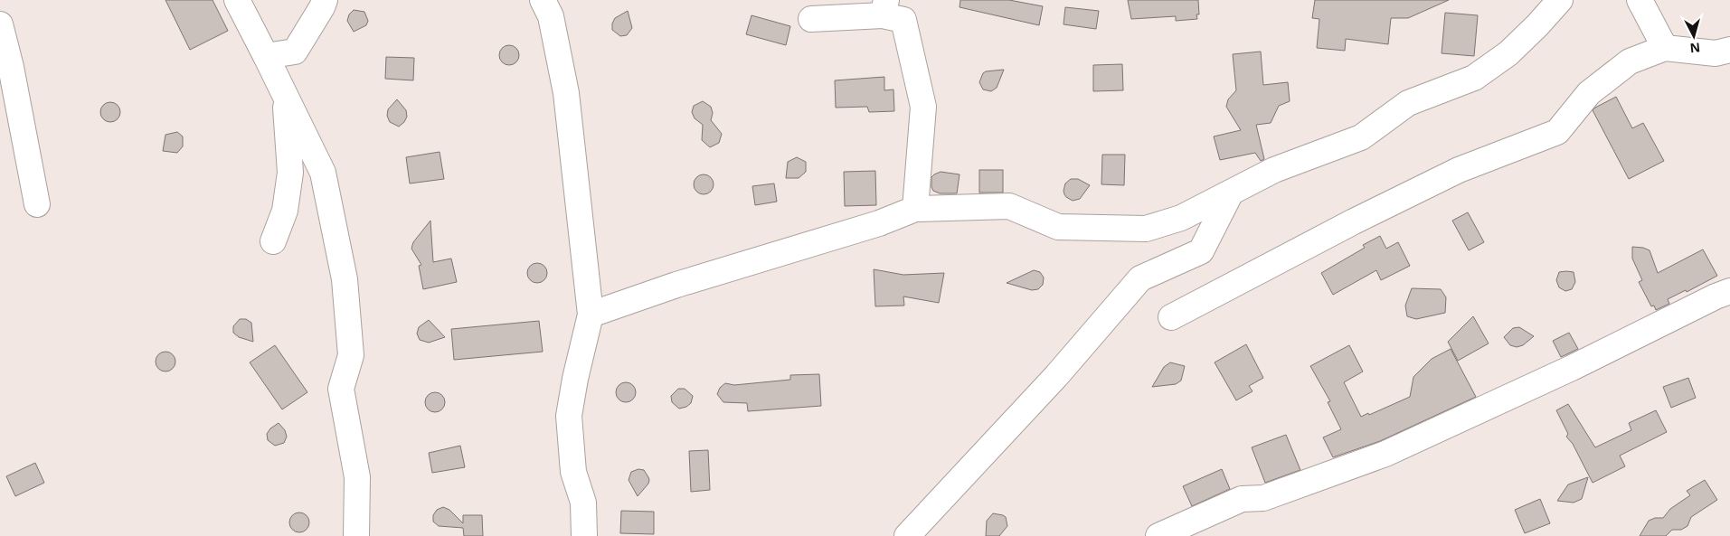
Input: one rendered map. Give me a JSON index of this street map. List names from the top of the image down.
{
  "north": "bottom"
}
